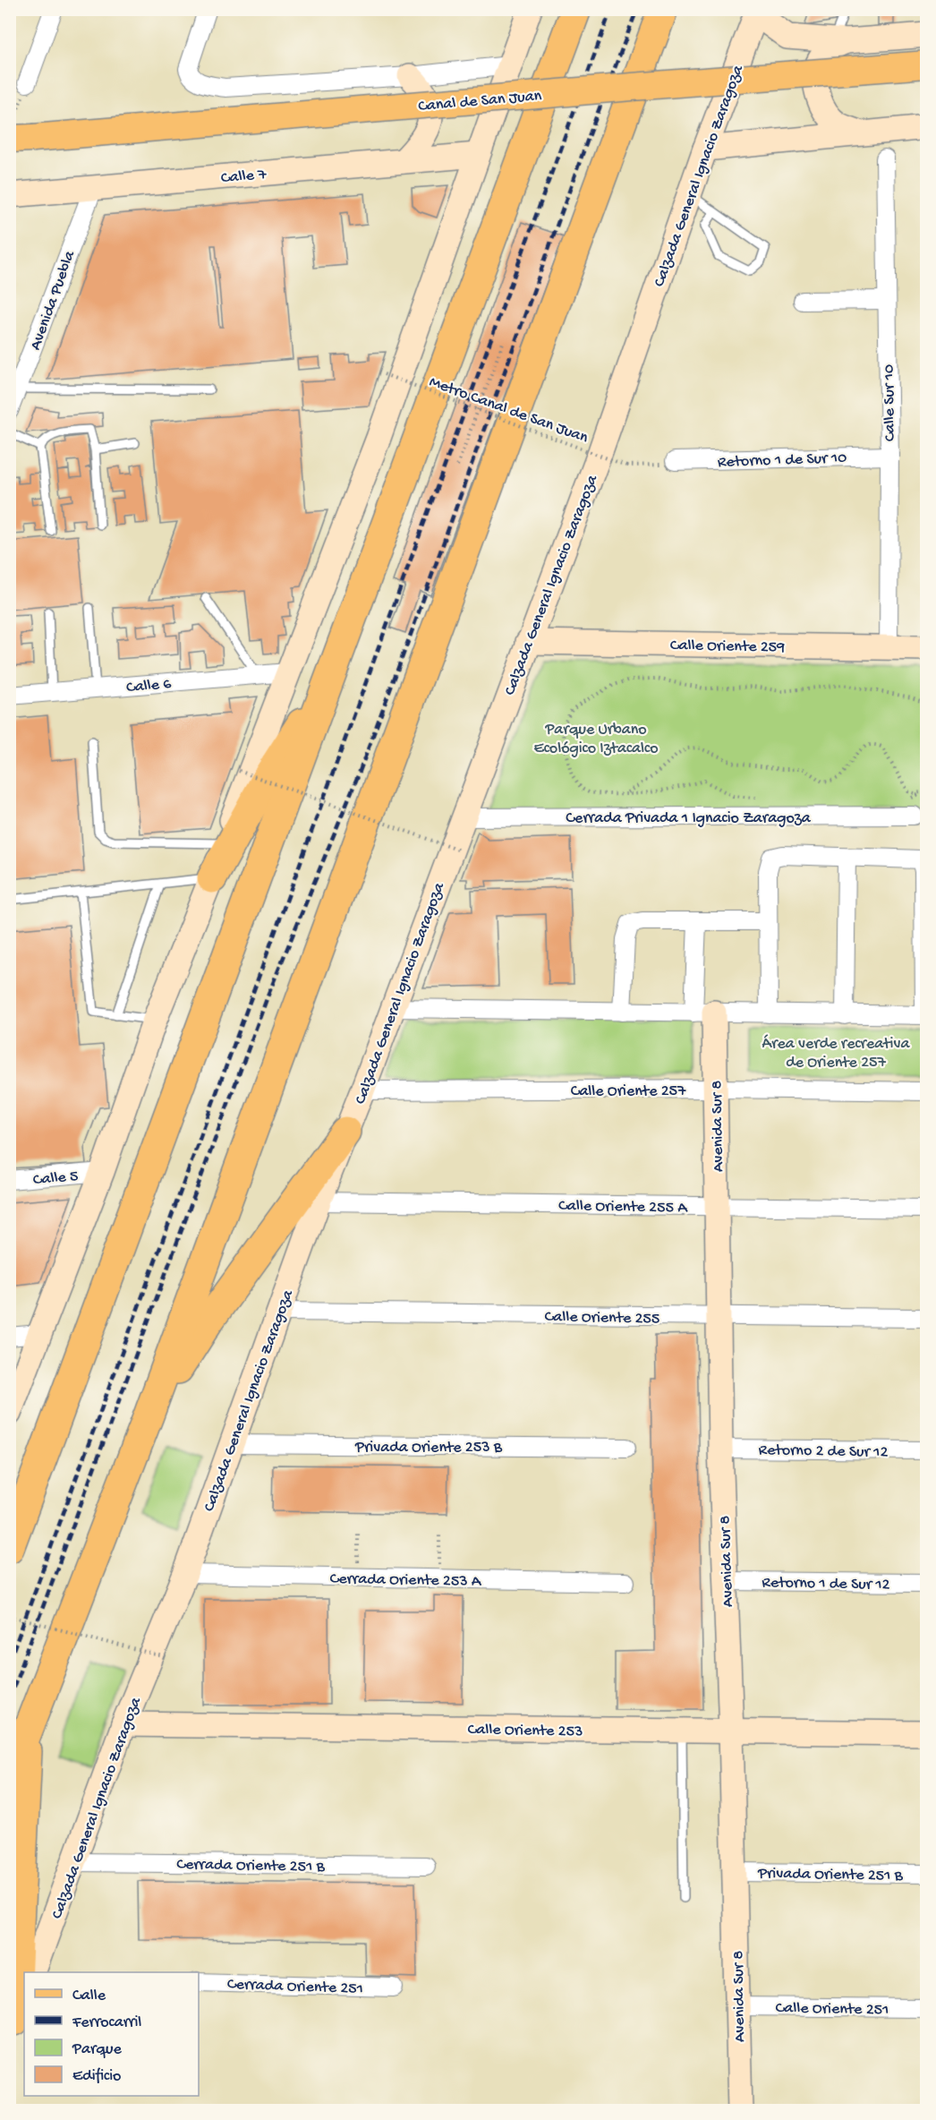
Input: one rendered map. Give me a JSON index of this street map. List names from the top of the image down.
{
  "streets": {
    "main road": [
      "Canal de San Juan",
      "Calle 7",
      "Calzada General Ignacio Zaragoza",
      "Calle Oriente 259",
      "Avenida Sur 8",
      "Calle Oriente 253"
    ],
    "street": [
      "Avenida Puebla",
      "Calle Sur 10",
      "Retorno 1 de Sur 10",
      "Calle 6",
      "Cerrada Privada 1 Ignacio Zaragoza",
      "Calle Oriente 257",
      "Calle 5",
      "Calle Oriente 255 A",
      "Calle Oriente 255",
      "Privada Oriente 253 B",
      "Retorno 2 de Sur 12",
      "Cerrada Oriente 253 A",
      "Retorno 1 de Sur 12",
      "Cerrada Oriente 251 B",
      "Privada Oriente 251 B",
      "Cerrada Oriente 251",
      "Calle Oriente 251"
    ],
    "path": ["Metro Canal de San Juan"]
  },
  "crossings": [
    ["Calle 7", "Avenida Puebla"],
    ["Calzada General Ignacio Zaragoza", "Calle Oriente 259"],
    ["Calzada General Ignacio Zaragoza", "Cerrada Privada 1 Ignacio Zaragoza"],
    ["Calzada General Ignacio Zaragoza", "Calle Oriente 257"],
    ["Calzada General Ignacio Zaragoza", "Calle Oriente 255 A"],
    ["Calzada General Ignacio Zaragoza", "Calle Oriente 255"],
    ["Calzada General Ignacio Zaragoza", "Privada Oriente 253 B"],
    ["Calzada General Ignacio Zaragoza", "Cerrada Oriente 253 A"],
    ["Calzada General Ignacio Zaragoza", "Calle Oriente 253"],
    ["Calzada General Ignacio Zaragoza", "Cerrada Oriente 251 B"],
    ["Calle Sur 10", "Retorno 1 de Sur 10"],
    ["Calle Sur 10", "Calle Oriente 259"],
    ["Calle Oriente 257", "Avenida Sur 8"],
    ["Avenida Sur 8", "Calle Oriente 255 A"],
    ["Avenida Sur 8", "Calle Oriente 255"],
    ["Avenida Sur 8", "Retorno 2 de Sur 12"],
    ["Avenida Sur 8", "Retorno 1 de Sur 12"],
    ["Avenida Sur 8", "Calle Oriente 253"],
    ["Avenida Sur 8", "Privada Oriente 251 B"],
    ["Avenida Sur 8", "Calle Oriente 251"]
  ],
  "parks": ["Parque Urbano Ecológico Iztacalco", "Área verde recreativa de Oriente 257"],
  "legend": [
    "Calle",
    "Ferrocarril",
    "Parque",
    "Edificio"
  ]
}
